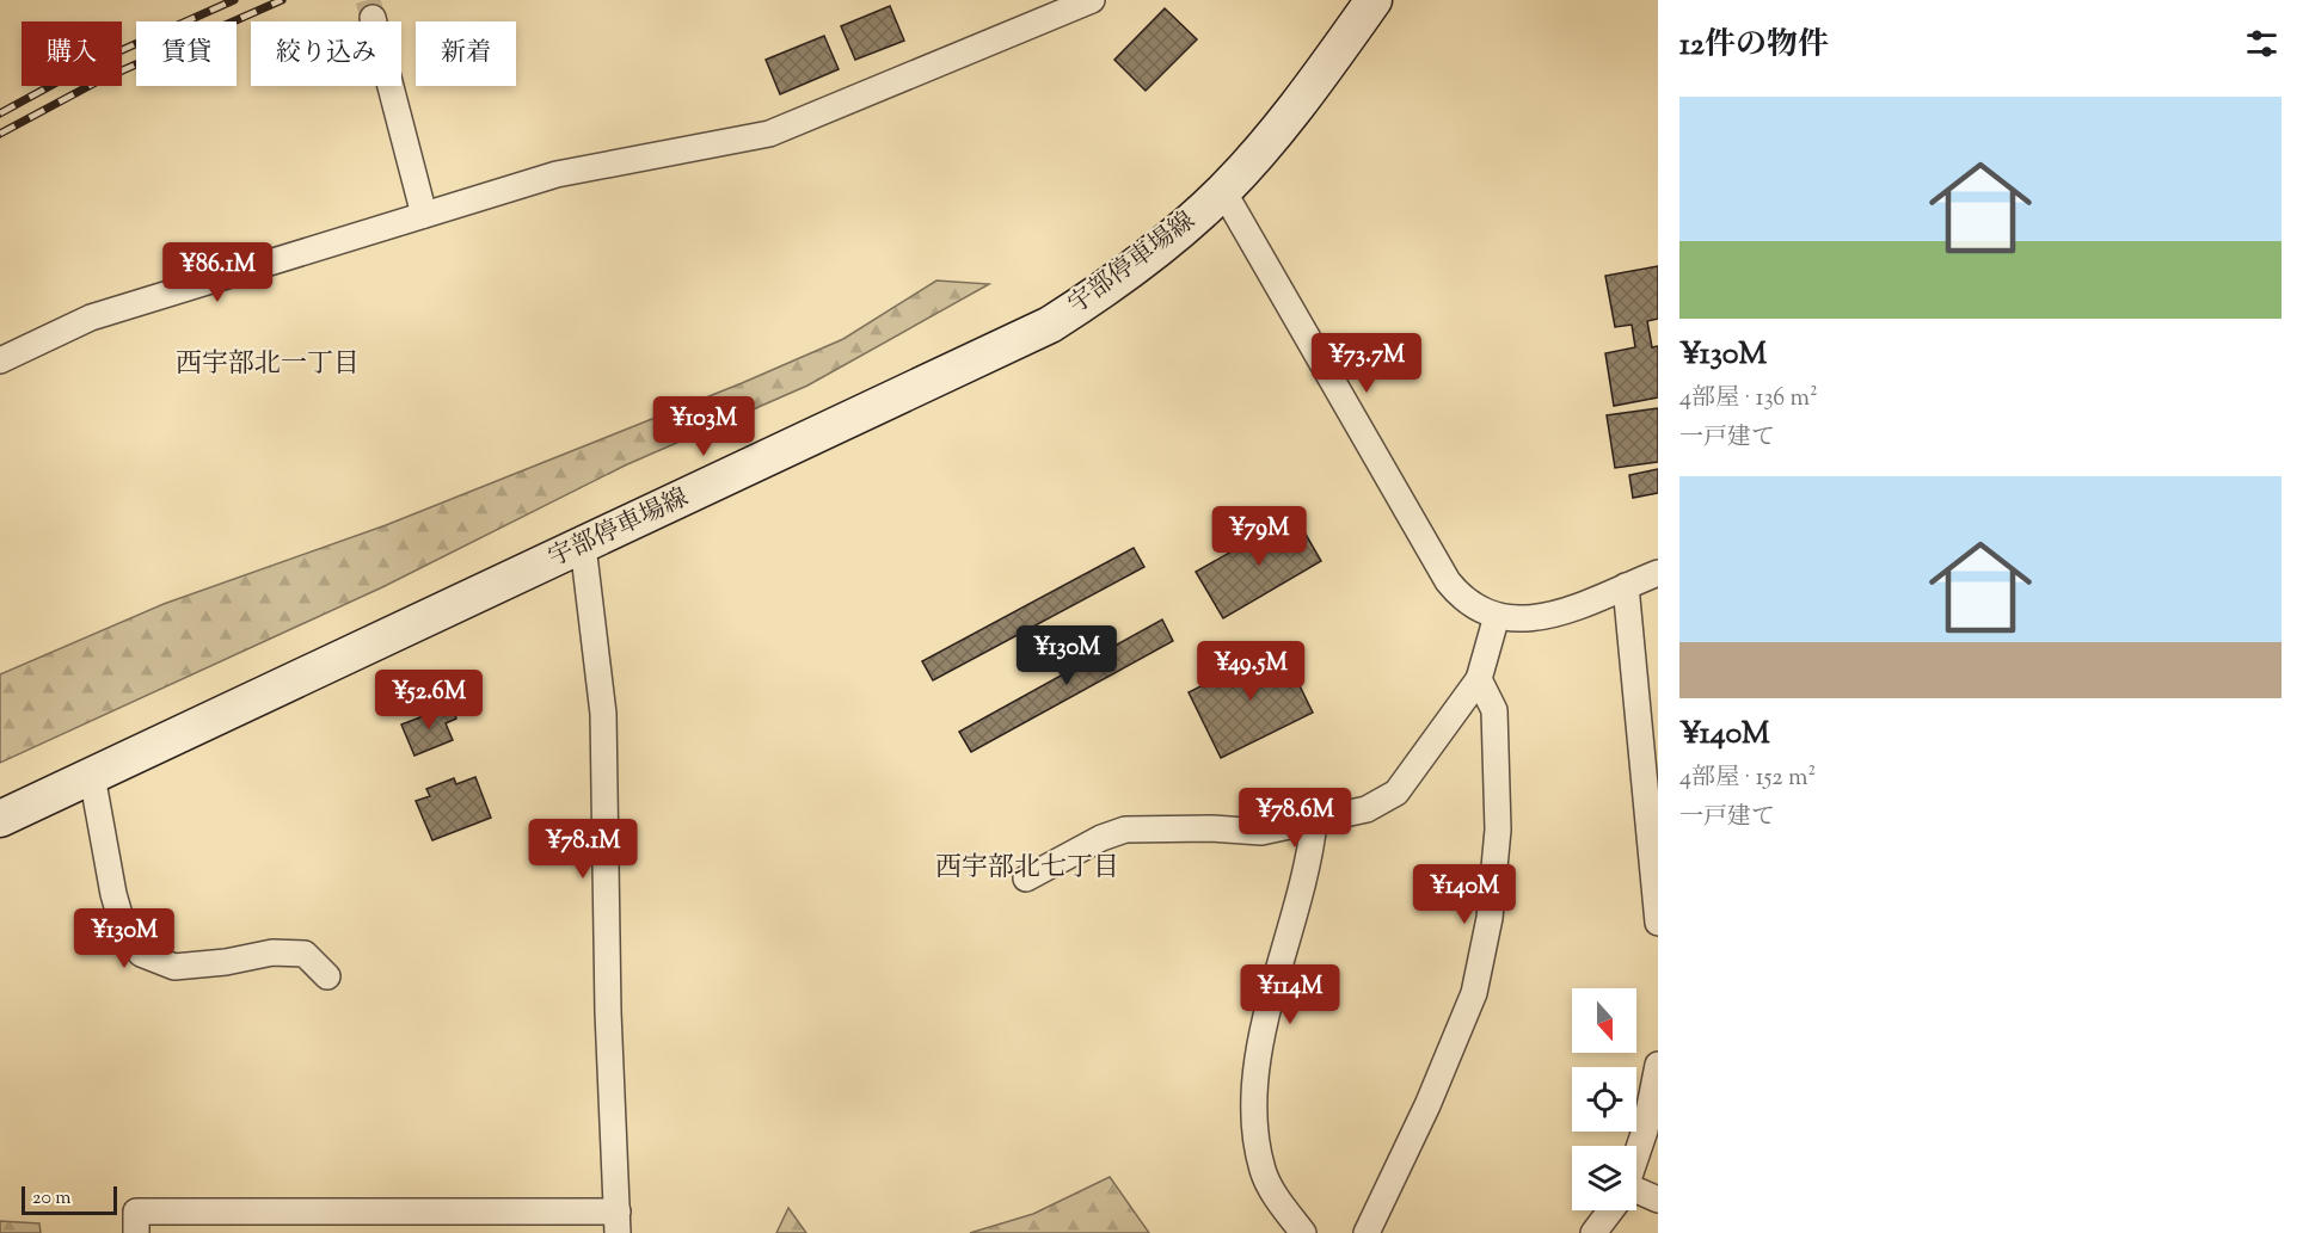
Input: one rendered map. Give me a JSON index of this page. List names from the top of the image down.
{
  "streets": {
    "main road": ["宇部停車場線"]
  },
  "districts": ["西宇部北一丁目", "西宇部北七丁目"],
  "scale_bar": "20 m",
  "north": "bottom",
  "page": {
    "heading": "12件の物件",
    "chip": [
      "購入",
      "賃貸",
      "絞り込み",
      "新着"
    ],
    "list": [
      {
        "name": "¥130M",
        "note": "4部屋 · 136 m² · 一戸建て"
      },
      {
        "name": "¥140M",
        "note": "4部屋 · 152 m² · 一戸建て"
      }
    ],
    "price": [
      "¥86.1M",
      "¥73.7M",
      "¥103M",
      "¥79M",
      "¥130M",
      "¥49.5M",
      "¥52.6M",
      "¥78.6M",
      "¥78.1M",
      "¥140M",
      "¥130M",
      "¥114M"
    ],
    "scale": "20 m"
  }
}
